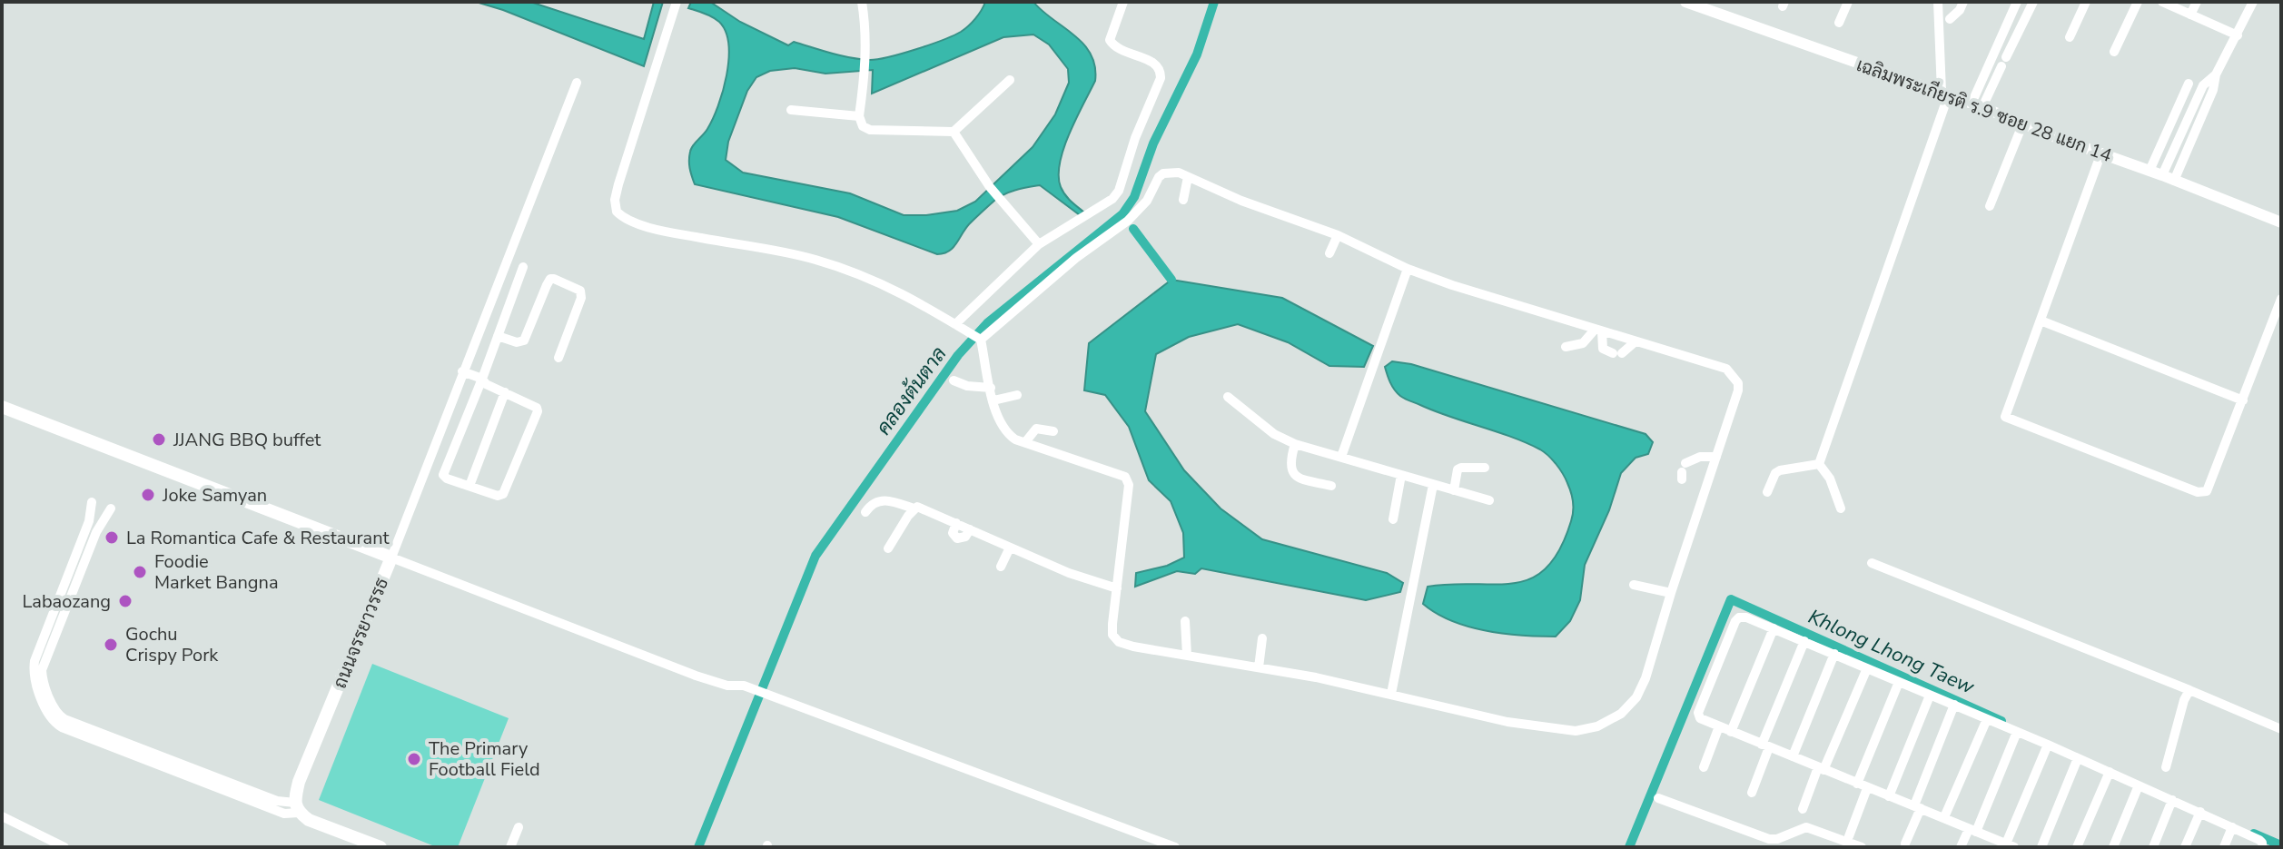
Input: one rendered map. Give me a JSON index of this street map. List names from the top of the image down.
{
  "streets": {
    "main road": ["ถนนจรรยาวรรธ"],
    "street": ["เฉลิมพระเกียรติ ร.9 ซอย 28 แยก 14"]
  },
  "water": ["คลองต้นตาล", "Khlong Lhong Taew"],
  "places": [
    "JJANG BBQ buffet",
    "Joke Samyan",
    "La Romantica Cafe & Restaurant",
    "Foodie Market Bangna",
    "Labaozang",
    "Gochu Crispy Pork",
    "The Primary Football Field"
  ]
}
